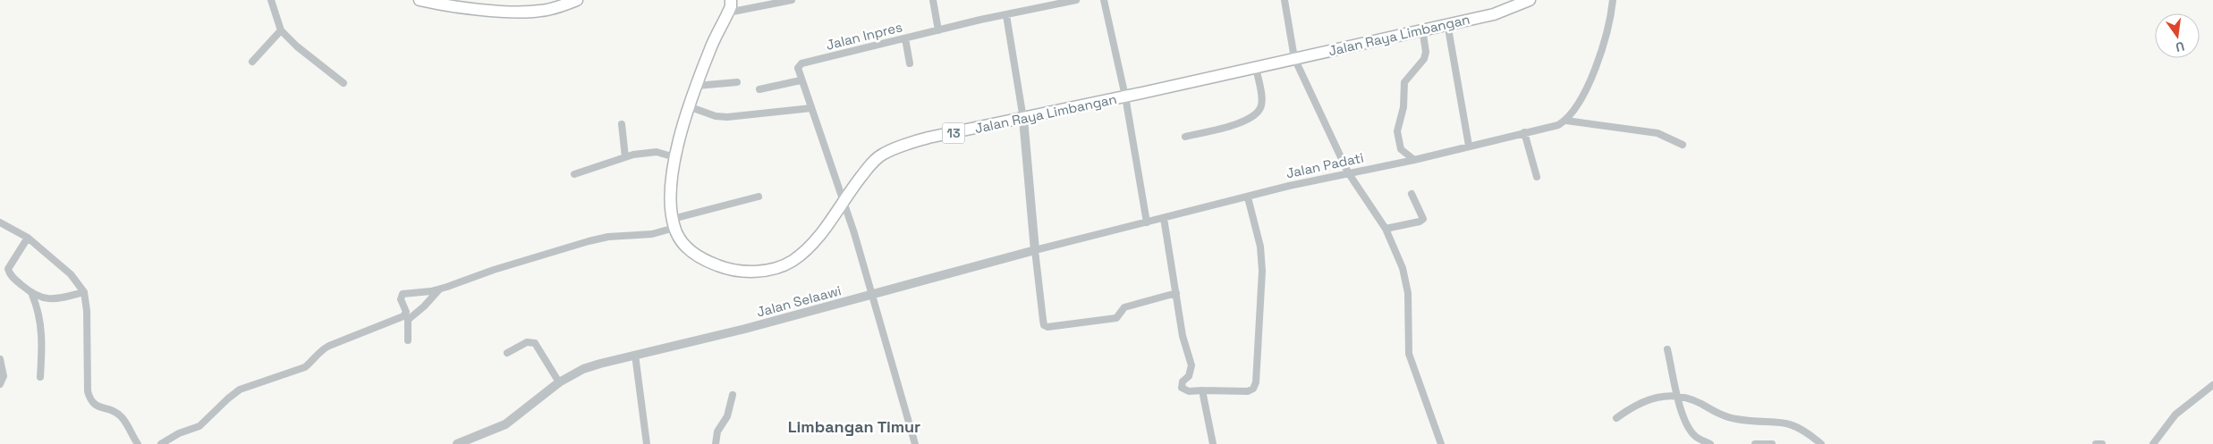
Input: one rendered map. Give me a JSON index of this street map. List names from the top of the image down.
{
  "streets": {
    "highway": ["Jalan Raya Limbangan", "13"],
    "street": ["Jalan Inpres", "Jalan Padati", "Jalan Selaawi"]
  },
  "crossings": [
    ["Jalan Padati", "Jalan Selaawi"]
  ],
  "districts": ["Limbangan Timur"],
  "north": "bottom"
}
